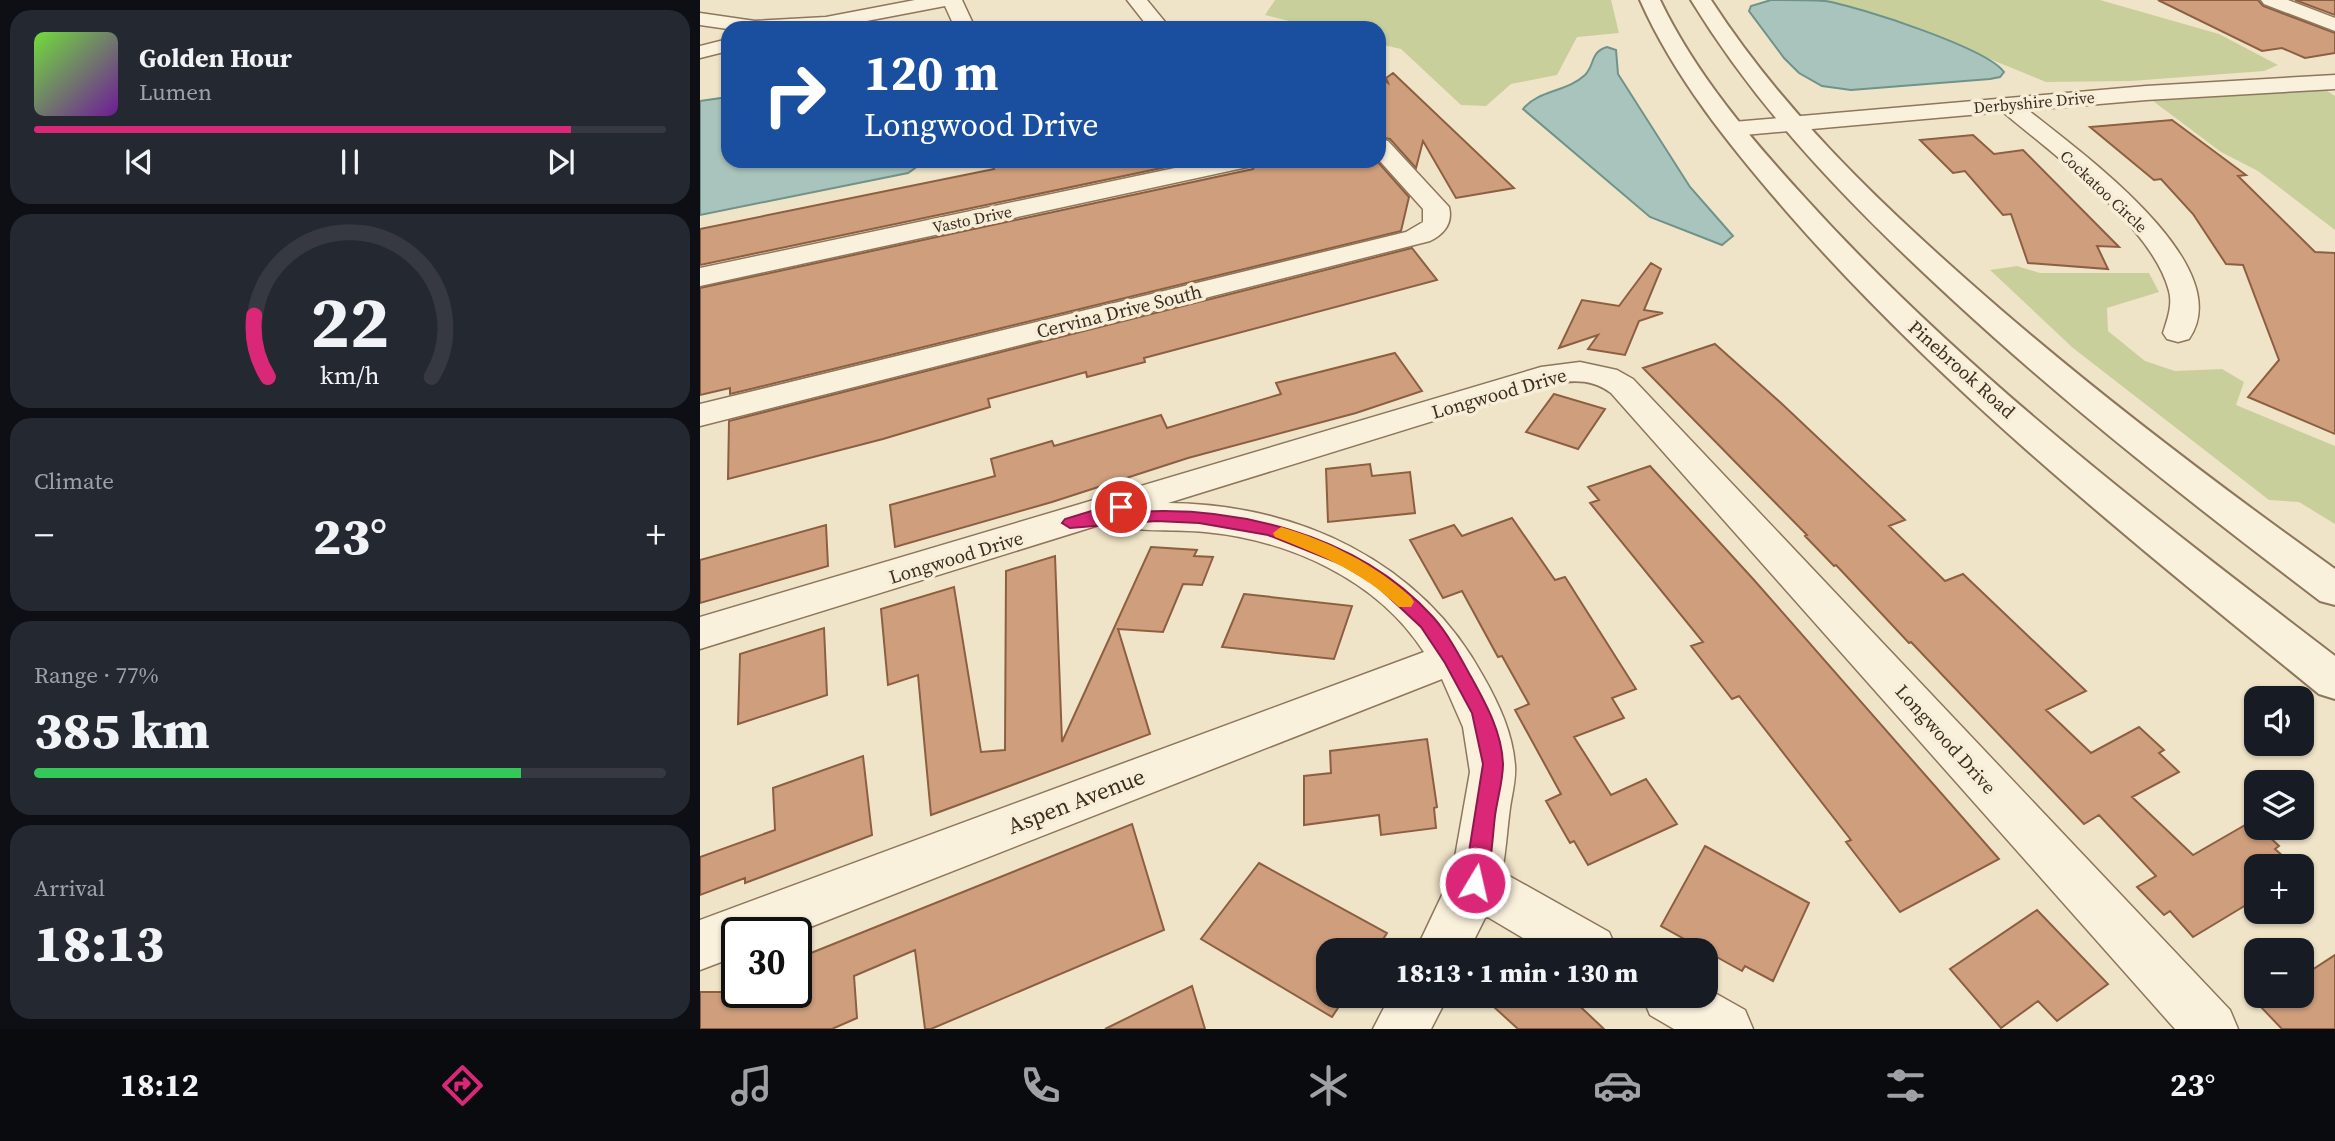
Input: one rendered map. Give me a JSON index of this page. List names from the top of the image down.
{
  "streets": {
    "street": [
      "Derbyshire Drive",
      "Cockatoo Circle",
      "Vasto Drive",
      "Cervina Drive South",
      "Pinebrook Road",
      "Longwood Drive",
      "Aspen Avenue"
    ]
  },
  "crossings": [
    ["Derbyshire Drive", "Cockatoo Circle"],
    ["Derbyshire Drive", "Pinebrook Road"]
  ],
  "page": {
    "turn": ["120 m", "Longwood Drive"],
    "song": ["Golden Hour", "Lumen"],
    "tile": [
      "Climate",
      ["Range · 77%", "385 km"],
      ["Arrival", "18:13"]
    ],
    "heat": ["−", "23°", "+"],
    "map_buttons": ["+", "−"],
    "limit": "30",
    "trip": "18:13 · 1 min · 130 m",
    "tabs": ["18:12", "23°"],
    "gauge": ["22", "km/h"]
  }
}
